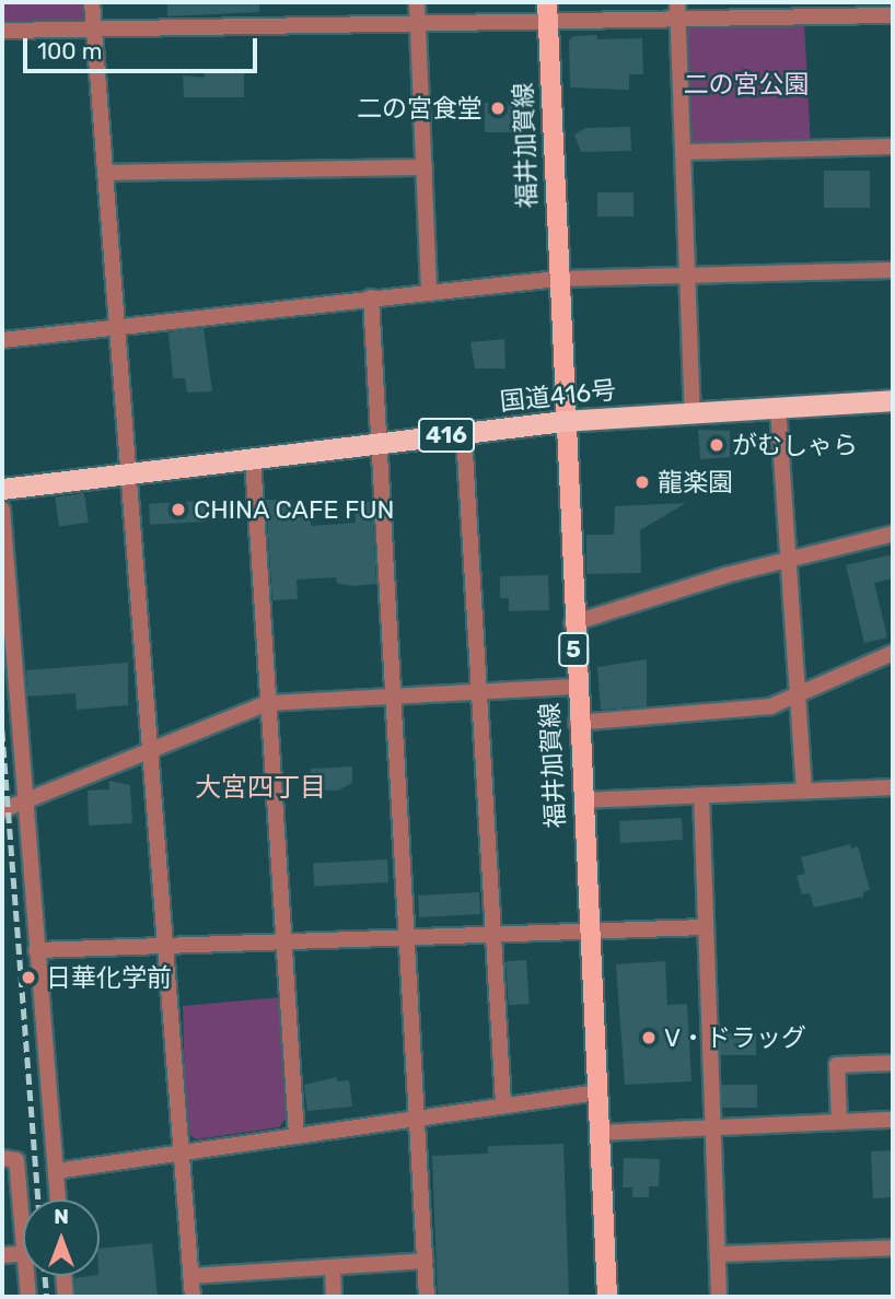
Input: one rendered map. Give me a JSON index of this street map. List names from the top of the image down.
{
  "streets": {
    "highway": ["国道416号", "416"],
    "main road": ["福井加賀線", "5"]
  },
  "crossings": [
    ["福井加賀線", "国道416号"]
  ],
  "districts": ["大宮四丁目"],
  "parks": ["二の宮公園"],
  "places": [
    "二の宮食堂",
    "がむしゃら",
    "龍楽園",
    "CHINA CAFE FUN",
    "日華化学前",
    "V・ドラッグ"
  ],
  "scale_bar": "100 m",
  "north": "top"
}
